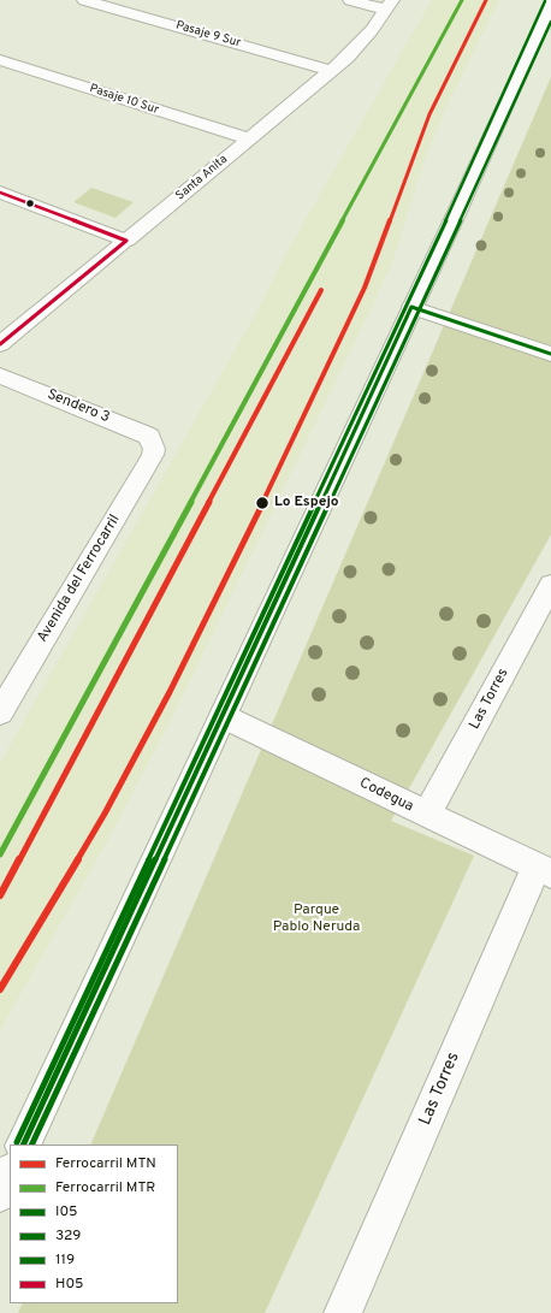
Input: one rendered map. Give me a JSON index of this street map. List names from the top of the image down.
{
  "streets": {
    "street": [
      "Pasaje 9 Sur",
      "Pasaje 10 Sur",
      "Santa Anita",
      "Sendero 3",
      "Avenida del Ferrocarril",
      "Las Torres",
      "Codegua"
    ]
  },
  "crossings": [
    ["Pasaje 9 Sur", "Santa Anita"],
    ["Pasaje 10 Sur", "Santa Anita"],
    ["Sendero 3", "Avenida del Ferrocarril"],
    ["Las Torres", "Codegua"]
  ],
  "parks": ["Parque Pablo Neruda"],
  "places": ["Lo Espejo"],
  "lines": [
    "rail line MTN",
    "rail line MTR",
    "transit line 119",
    "transit line 329",
    "transit line H05",
    "transit line I05"
  ],
  "legend": [
    "Ferrocarril MTN",
    "Ferrocarril MTR",
    "I05",
    "329",
    "119",
    "H05"
  ]
}
